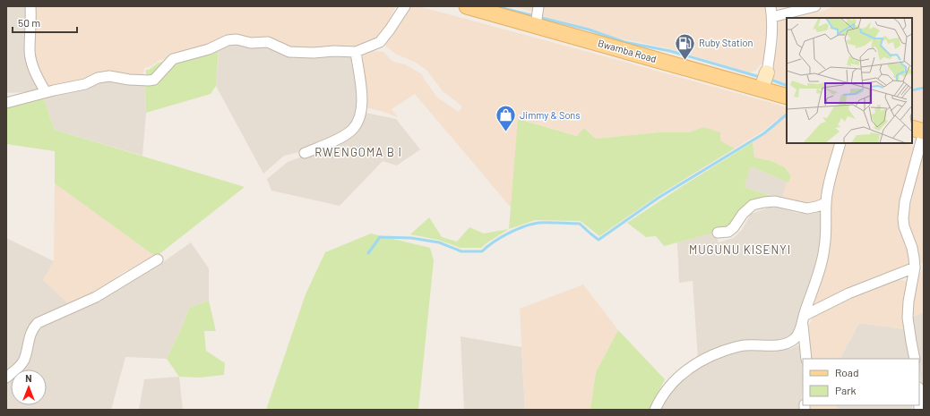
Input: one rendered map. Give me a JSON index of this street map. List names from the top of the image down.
{
  "streets": {
    "main road": ["Bwamba Road"]
  },
  "districts": ["RWENGOMA B I", "MUGUNU KISENYI"],
  "places": {
    "fuel station": ["Ruby Station"],
    "shop": ["Jimmy & Sons"]
  },
  "legend": ["Road", "Park"],
  "scale_bar": "50 m",
  "north": "top"
}
